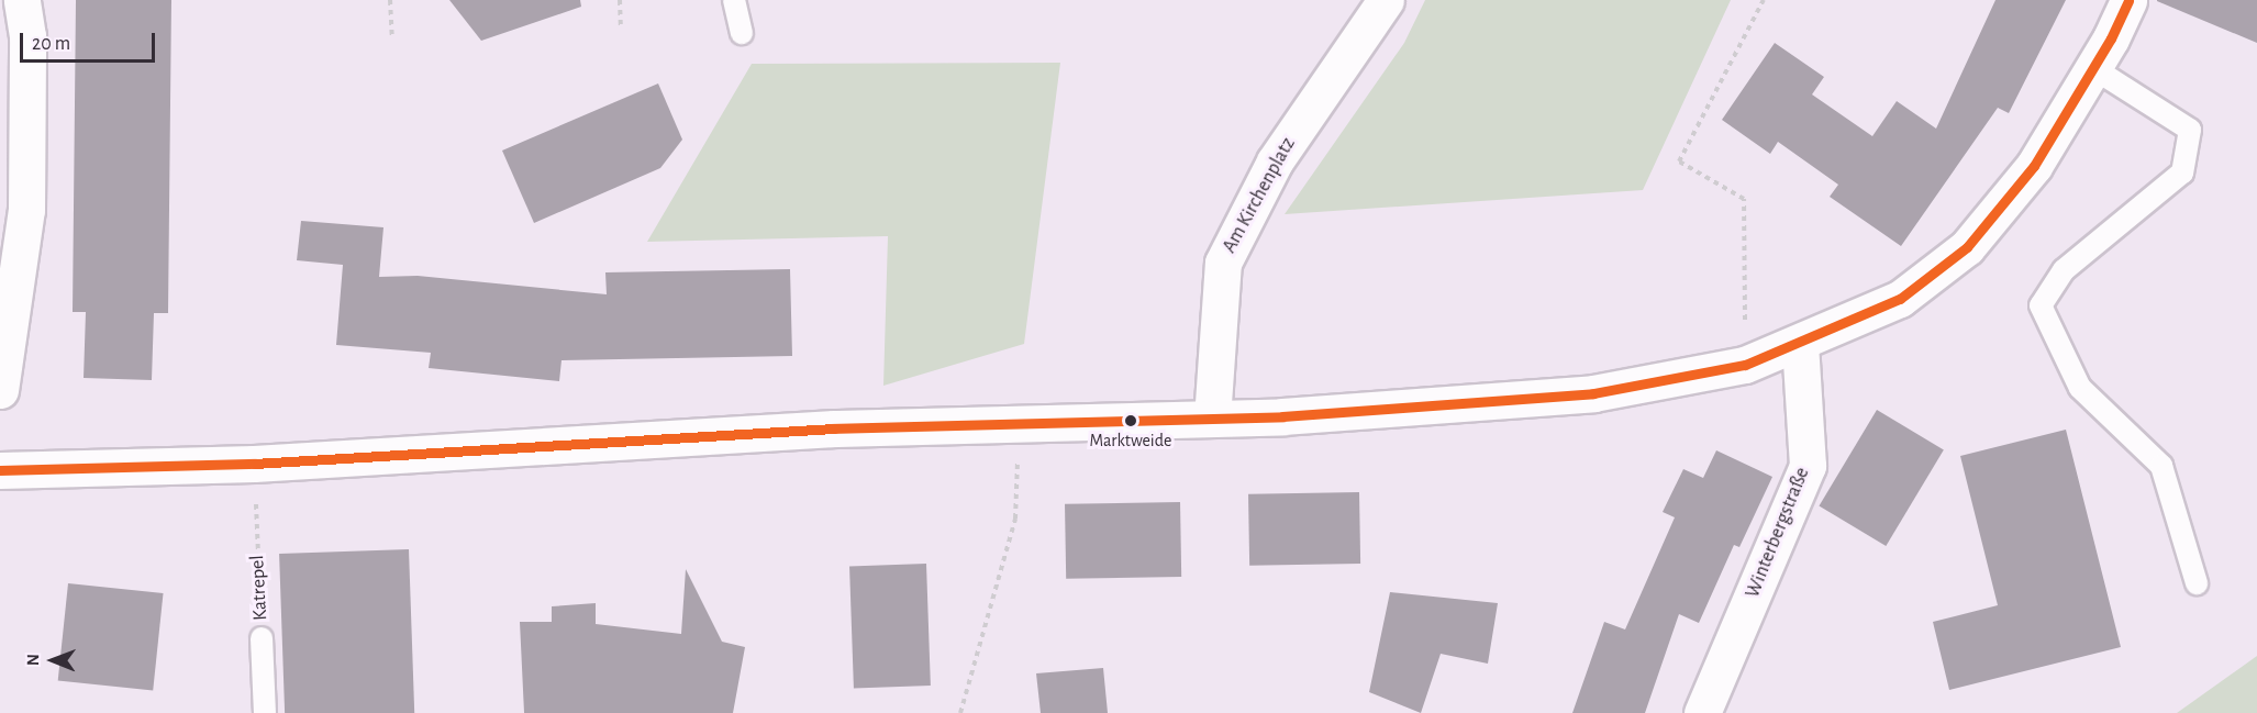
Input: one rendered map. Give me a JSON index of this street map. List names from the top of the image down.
{
  "streets": {
    "street": ["Am Kirchenplatz", "Winterbergstraße"],
    "lane": ["Katrepel"]
  },
  "places": ["Marktweide"],
  "scale_bar": "20 m",
  "north": "left"
}
